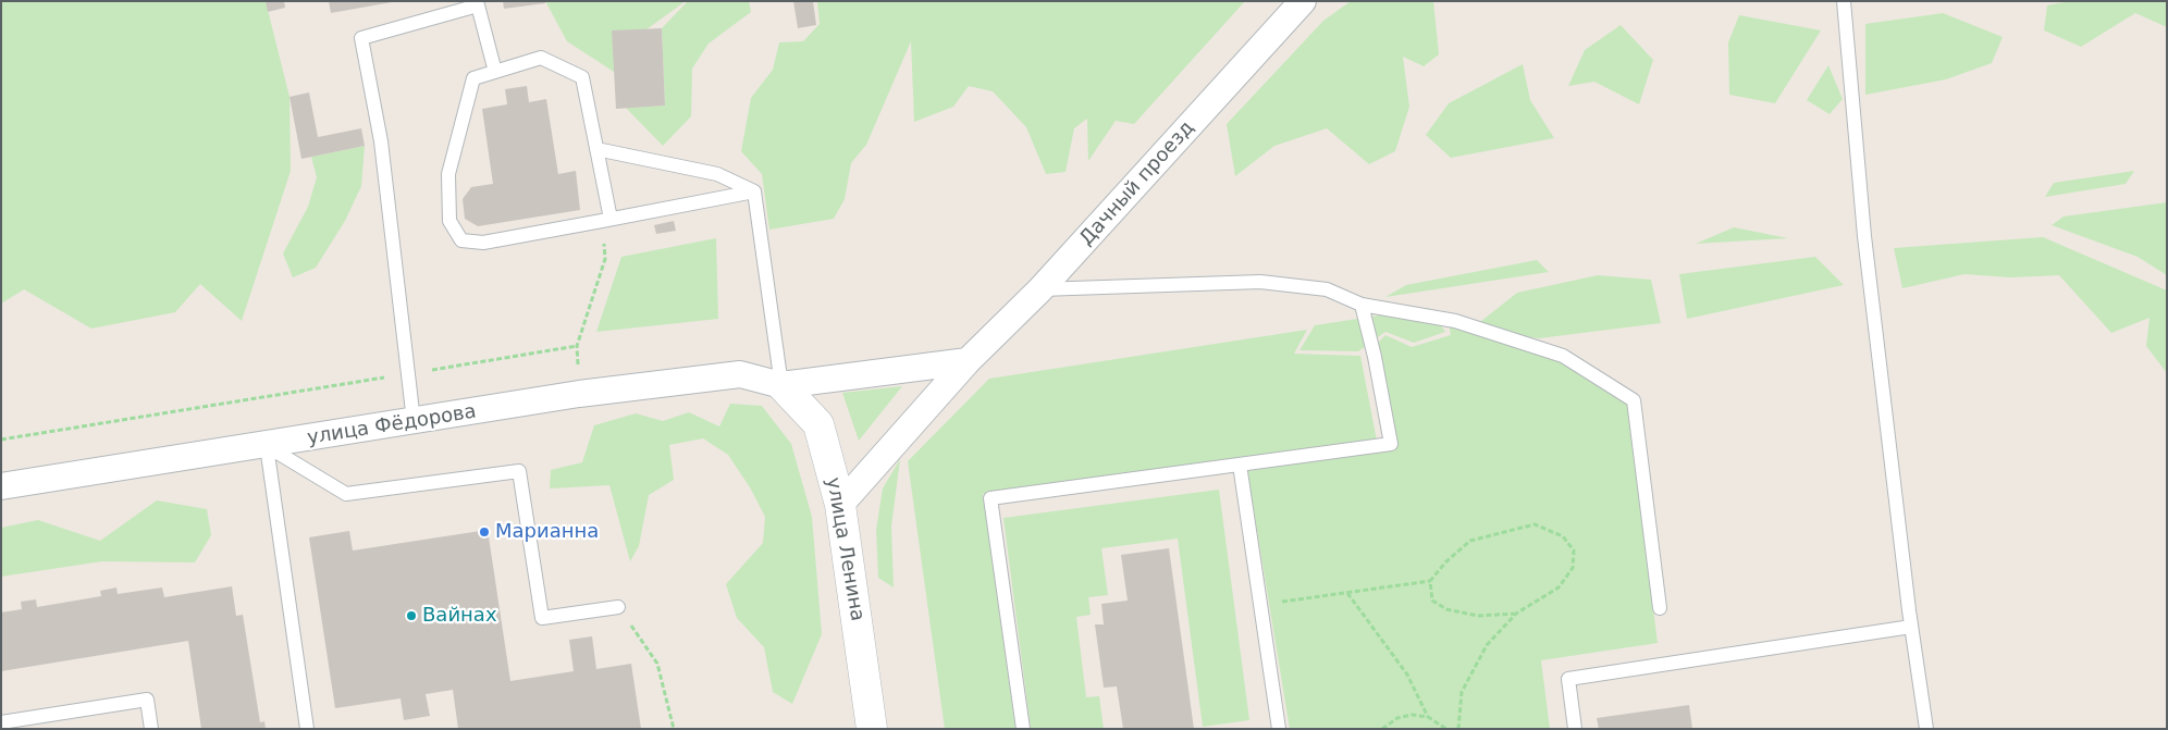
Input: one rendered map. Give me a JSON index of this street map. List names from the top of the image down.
{
  "streets": {
    "street": ["Дачный проезд", "улица Фёдорова", "улица Ленина"]
  },
  "crossings": [
    ["Дачный проезд", "улица Ленина"],
    ["улица Фёдорова", "улица Ленина"]
  ],
  "places": ["Марианна", "Вайнах"]
}
